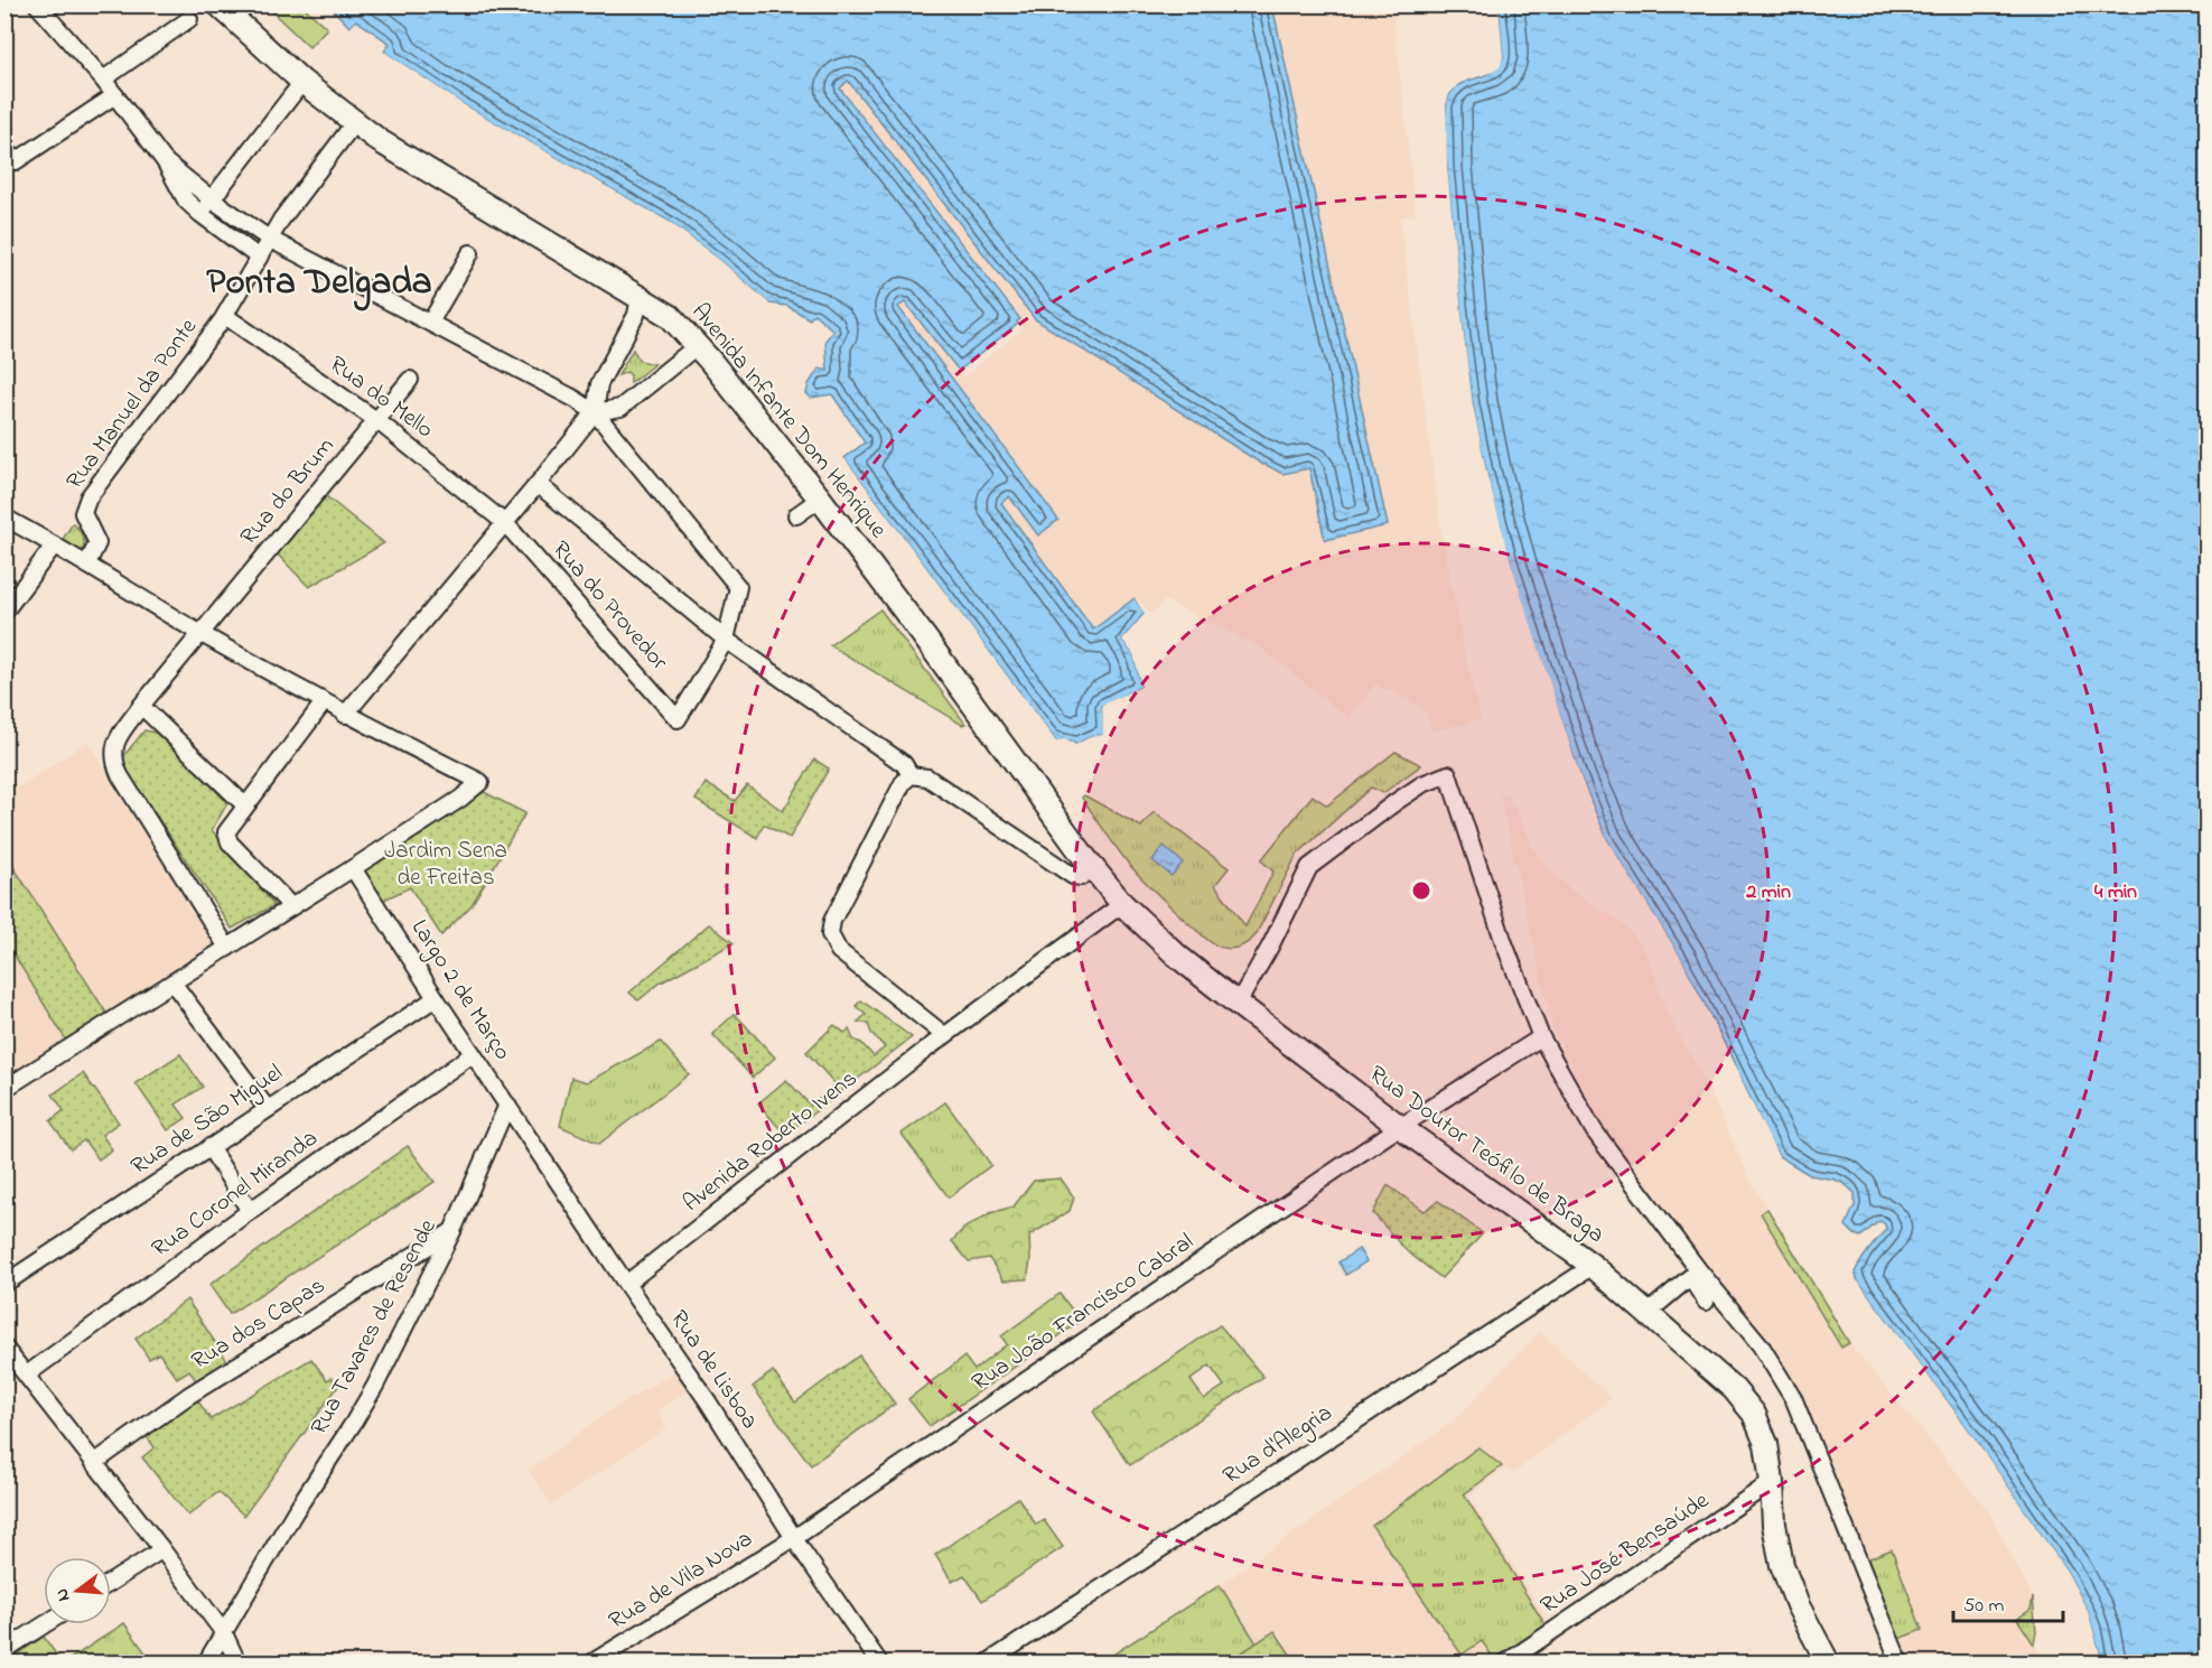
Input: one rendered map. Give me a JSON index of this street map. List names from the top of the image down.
{
  "streets": {
    "main road": ["Avenida Infante Dom Henrique", "Rua Doutor Teófilo de Braga"],
    "street": [
      "Rua do Mello",
      "Rua Manuel da Ponte",
      "Rua do Brum",
      "Rua do Provedor",
      "Largo 2 de Março",
      "Rua de São Miguel",
      "Avenida Roberto Ivens",
      "Rua Coronel Miranda",
      "Rua João Francisco Cabral",
      "Rua dos Capas",
      "Rua Tavares de Resende",
      "Rua de Lisboa",
      "Rua d'Alegria",
      "Rua José Bensaúde",
      "Rua de Vila Nova"
    ]
  },
  "crossings": [
    ["Rua do Mello", "Rua Manuel da Ponte"],
    ["Rua do Mello", "Rua do Brum"],
    ["Rua do Mello", "Rua do Provedor"],
    ["Rua Manuel da Ponte", "Avenida Infante Dom Henrique"],
    ["Avenida Infante Dom Henrique", "Avenida Roberto Ivens"],
    ["Avenida Infante Dom Henrique", "Rua Doutor Teófilo de Braga"],
    ["Largo 2 de Março", "Rua de São Miguel"],
    ["Largo 2 de Março", "Rua Coronel Miranda"],
    ["Largo 2 de Março", "Rua Tavares de Resende"],
    ["Largo 2 de Março", "Rua de Lisboa"],
    ["Avenida Roberto Ivens", "Rua Doutor Teófilo de Braga"],
    ["Avenida Roberto Ivens", "Rua de Lisboa"],
    ["Rua Doutor Teófilo de Braga", "Rua João Francisco Cabral"],
    ["Rua Doutor Teófilo de Braga", "Rua d'Alegria"],
    ["Rua Doutor Teófilo de Braga", "Rua José Bensaúde"],
    ["Rua João Francisco Cabral", "Rua de Lisboa"],
    ["Rua João Francisco Cabral", "Rua de Vila Nova"],
    ["Rua dos Capas", "Rua Tavares de Resende"],
    ["Rua Tavares de Resende", "Rua de Lisboa"],
    ["Rua de Lisboa", "Rua de Vila Nova"]
  ],
  "districts": ["Ponta Delgada"],
  "parks": ["Jardim Sena de Freitas"],
  "scale_bar": "50 m",
  "north": "left",
  "rings": ["2 min", "4 min"]
}
